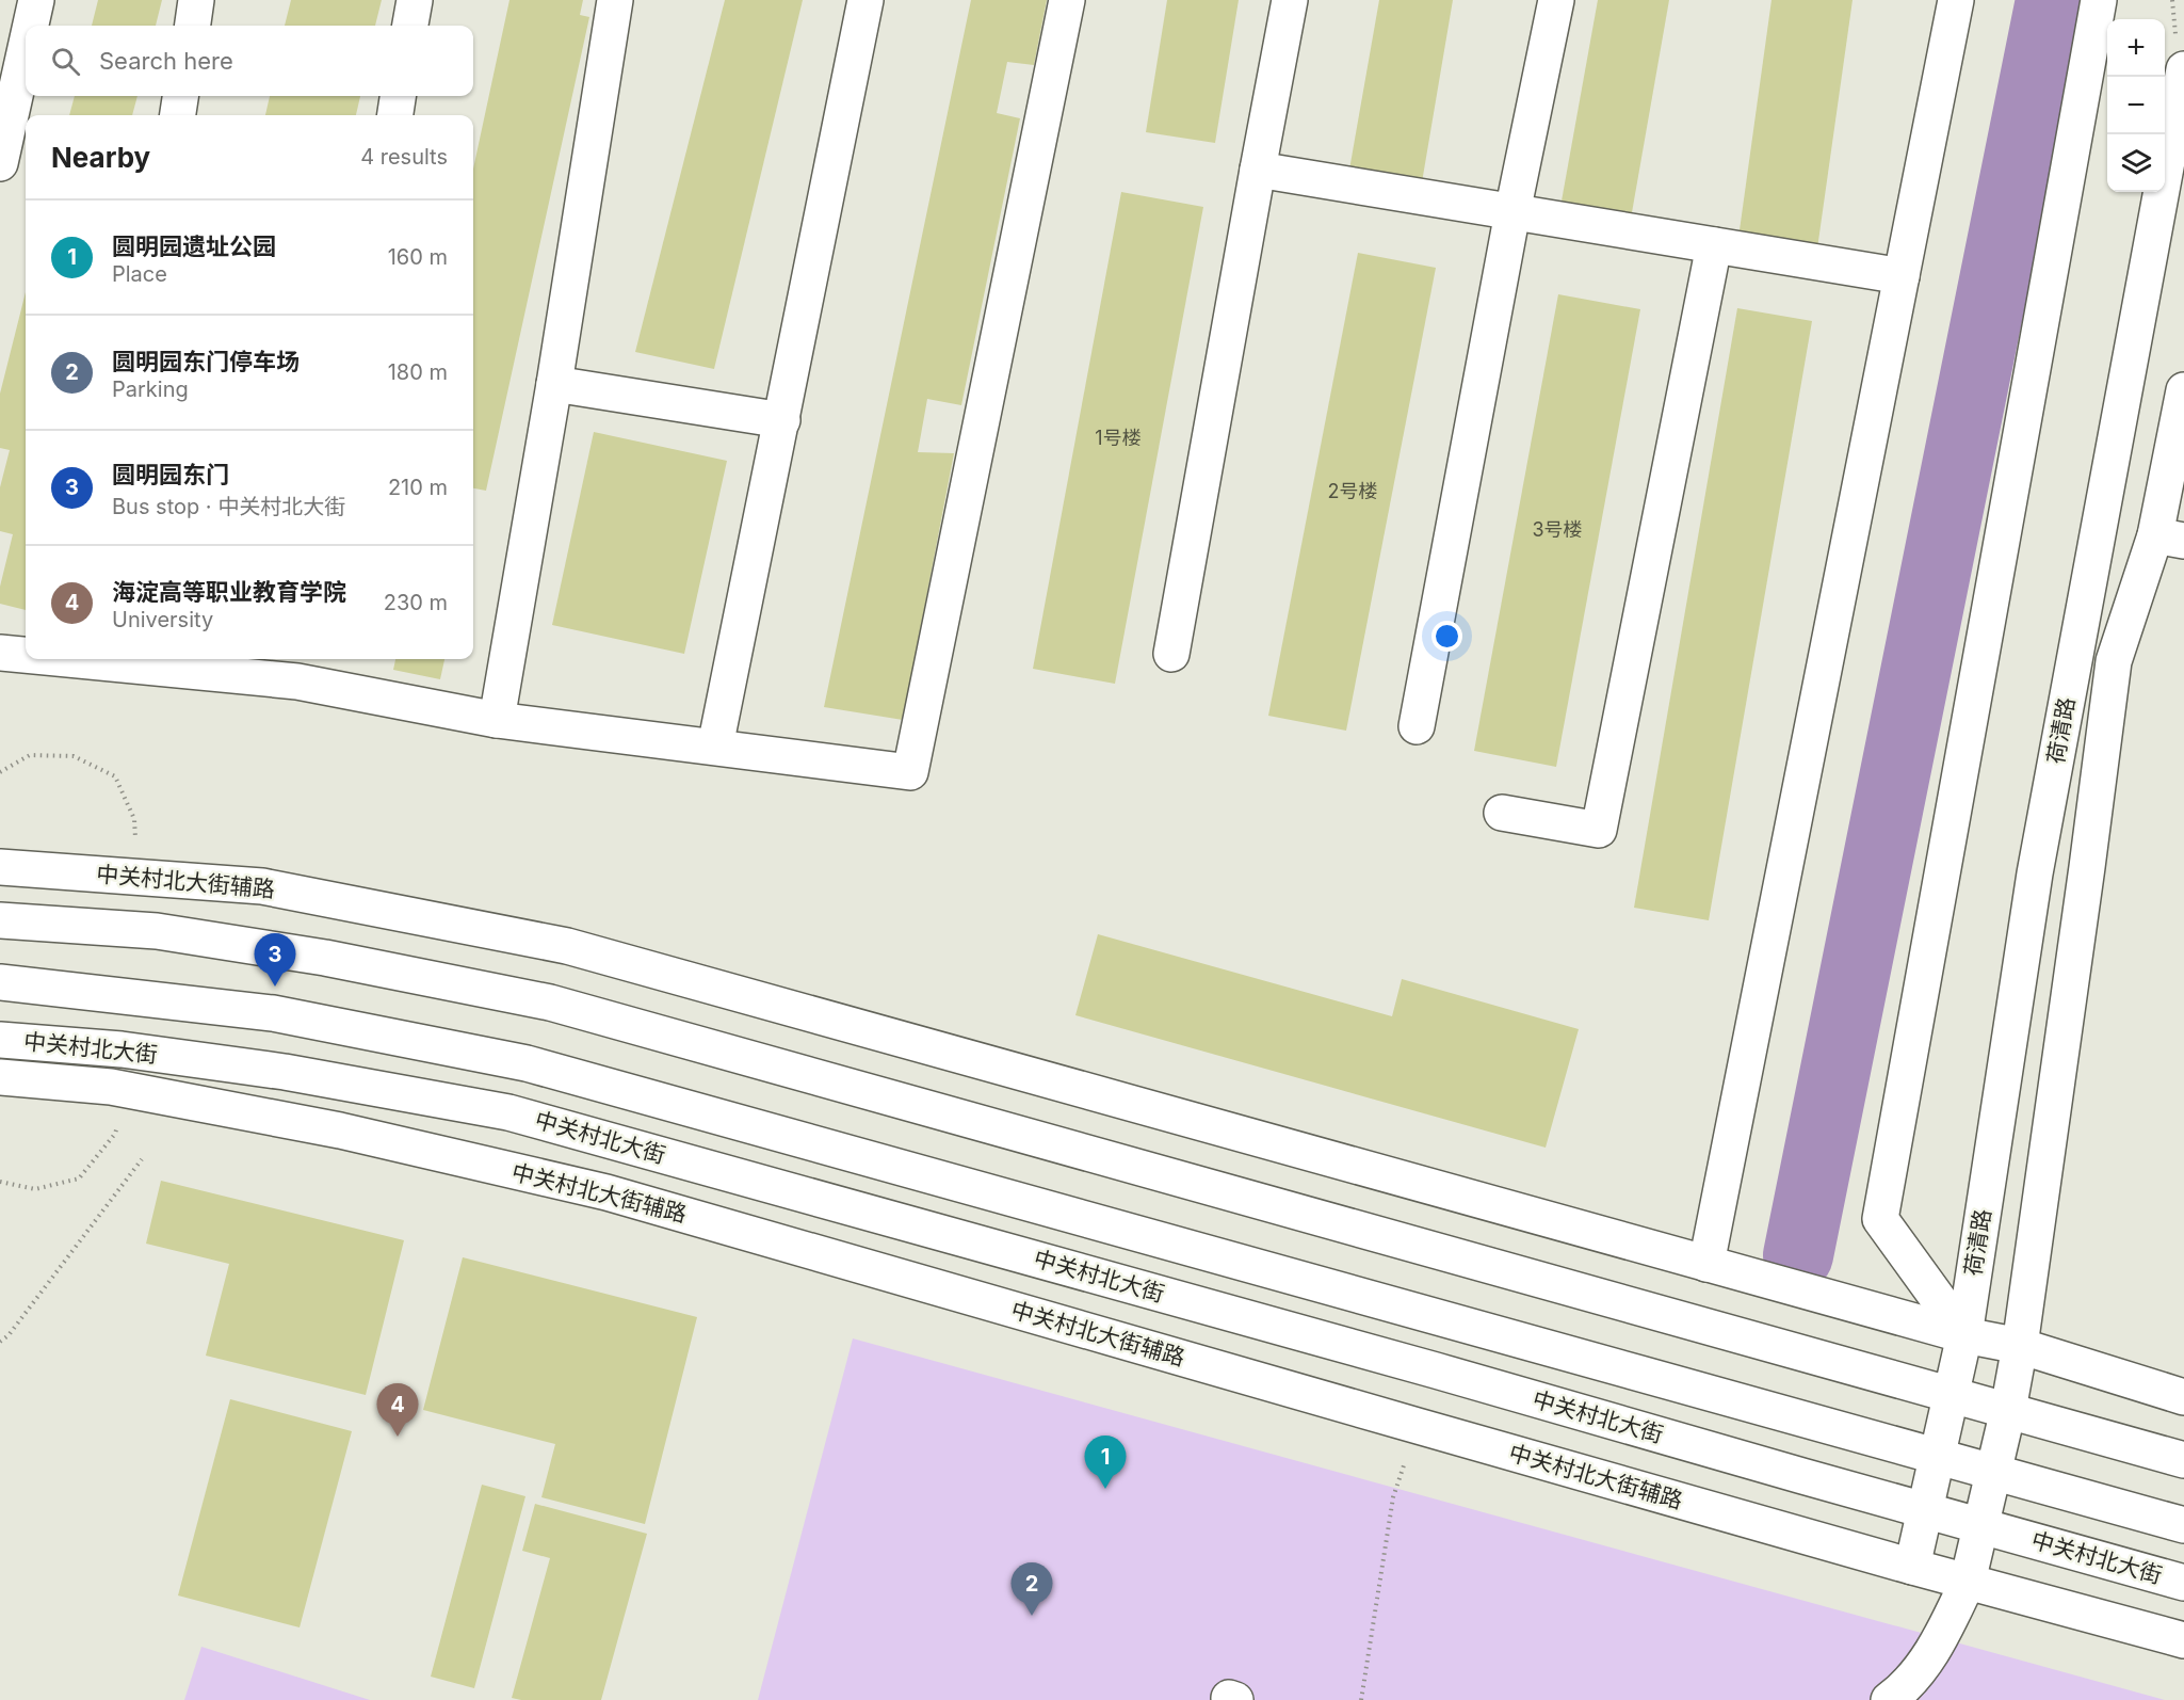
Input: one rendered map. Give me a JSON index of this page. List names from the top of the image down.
{
  "streets": {
    "street": ["荷清路", "中关村北大街辅路", "中关村北大街"]
  },
  "crossings": [
    ["荷清路", "中关村北大街辅路"],
    ["荷清路", "中关村北大街"]
  ],
  "house_numbers": ["1号楼", "2号楼", "3号楼"],
  "page": {
    "map_buttons": ["+", "−"],
    "search": "Search here",
    "heading": ["Nearby", "4 results"],
    "list": [
      {
        "mark": "1",
        "name": "圆明园遗址公园",
        "note": "Place",
        "value": "160 m"
      },
      {
        "mark": "2",
        "name": "圆明园东门停车场",
        "note": "Parking",
        "value": "180 m"
      },
      {
        "mark": "3",
        "name": "圆明园东门",
        "note": "Bus stop · 中关村北大街",
        "value": "210 m"
      },
      {
        "mark": "4",
        "name": "海淀高等职业教育学院",
        "note": "University",
        "value": "230 m"
      }
    ],
    "pins": [
      "3",
      "4",
      "1",
      "2"
    ]
  }
}
